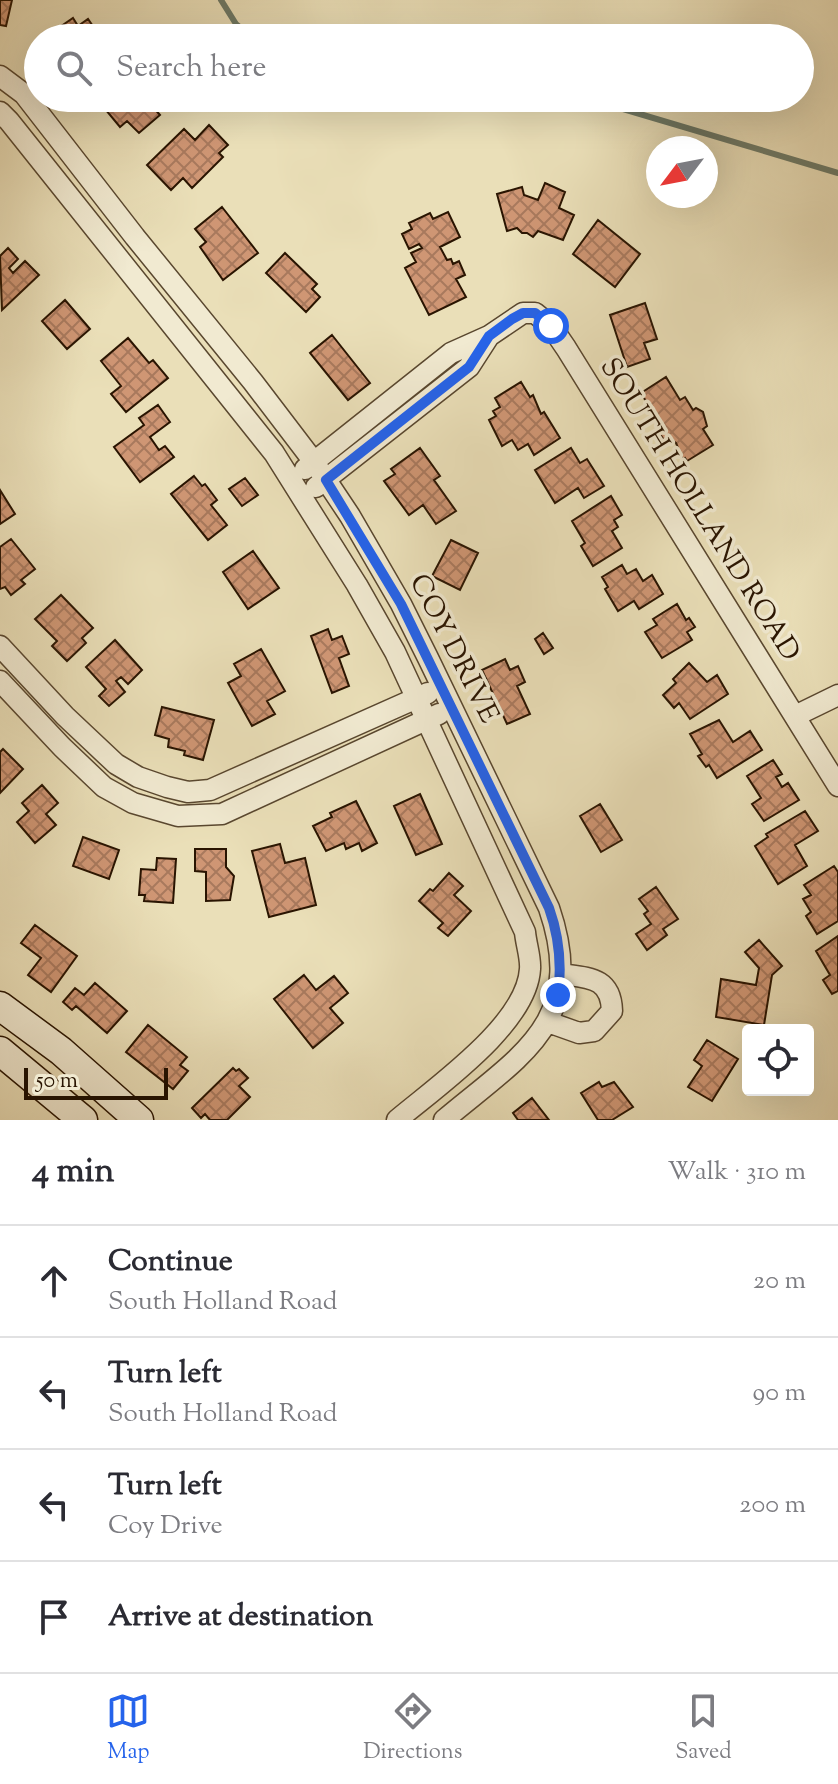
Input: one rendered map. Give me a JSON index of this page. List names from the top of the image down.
{
  "streets": {
    "street": ["SOUTH HOLLAND ROAD", "COY DRIVE"]
  },
  "crossings": [
    ["SOUTH HOLLAND ROAD", "COY DRIVE"]
  ],
  "scale_bar": "50 m",
  "north": "bottom left",
  "page": {
    "search": "Search here",
    "scale": "50 m",
    "heading": ["4 min", "Walk · 310 m"],
    "list": [
      ["Continue", "South Holland Road", "20 m"],
      ["Turn left", "South Holland Road", "90 m"],
      ["Turn left", "Coy Drive", "200 m"],
      "Arrive at destination"
    ],
    "nav": ["Map", "Directions", "Saved"]
  }
}
